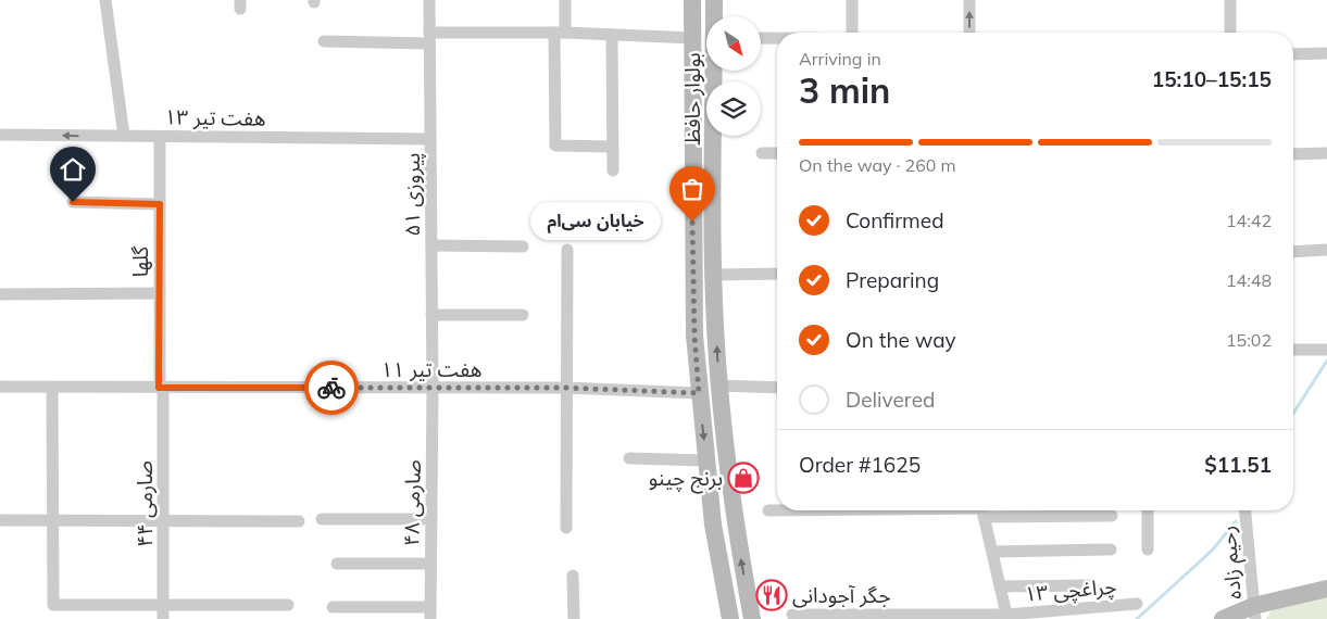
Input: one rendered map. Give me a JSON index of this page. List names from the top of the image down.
{
  "streets": {
    "street": [
      "بولوار حافظ",
      "هفت تیر ۱۳",
      "پیروزی ۵۱",
      "گلها",
      "هفت تیر ۱۱",
      "صارمی ۴۸",
      "صارمی ۴۴",
      "رحیم زاده",
      "چراغچی ۱۳"
    ]
  },
  "crossings": [
    ["بولوار حافظ", "هفت تیر ۱۱"],
    ["هفت تیر ۱۳", "پیروزی ۵۱"],
    ["هفت تیر ۱۳", "گلها"],
    ["پیروزی ۵۱", "هفت تیر ۱۱"],
    ["پیروزی ۵۱", "صارمی ۴۸"],
    ["گلها", "هفت تیر ۱۱"],
    ["گلها", "صارمی ۴۴"],
    ["هفت تیر ۱۱", "صارمی ۴۸"],
    ["هفت تیر ۱۱", "صارمی ۴۴"]
  ],
  "places": {
    "other": ["خیابان سی‌ام"],
    "shop": ["برنج چینو"],
    "restaurant": ["جگر آجودانی"]
  },
  "north": "bottom right",
  "page": {
    "heading": ["3 min", "Arriving in", "15:10–15:15"],
    "panel": ["Order #1625", "$11.51"],
    "bar": "On the way · 260 m",
    "list": [
      ["Confirmed", "14:42"],
      ["Preparing", "14:48"],
      ["On the way", "15:02"],
      "Delivered"
    ],
    "bubble": "خیابان سی‌ام"
  }
}
